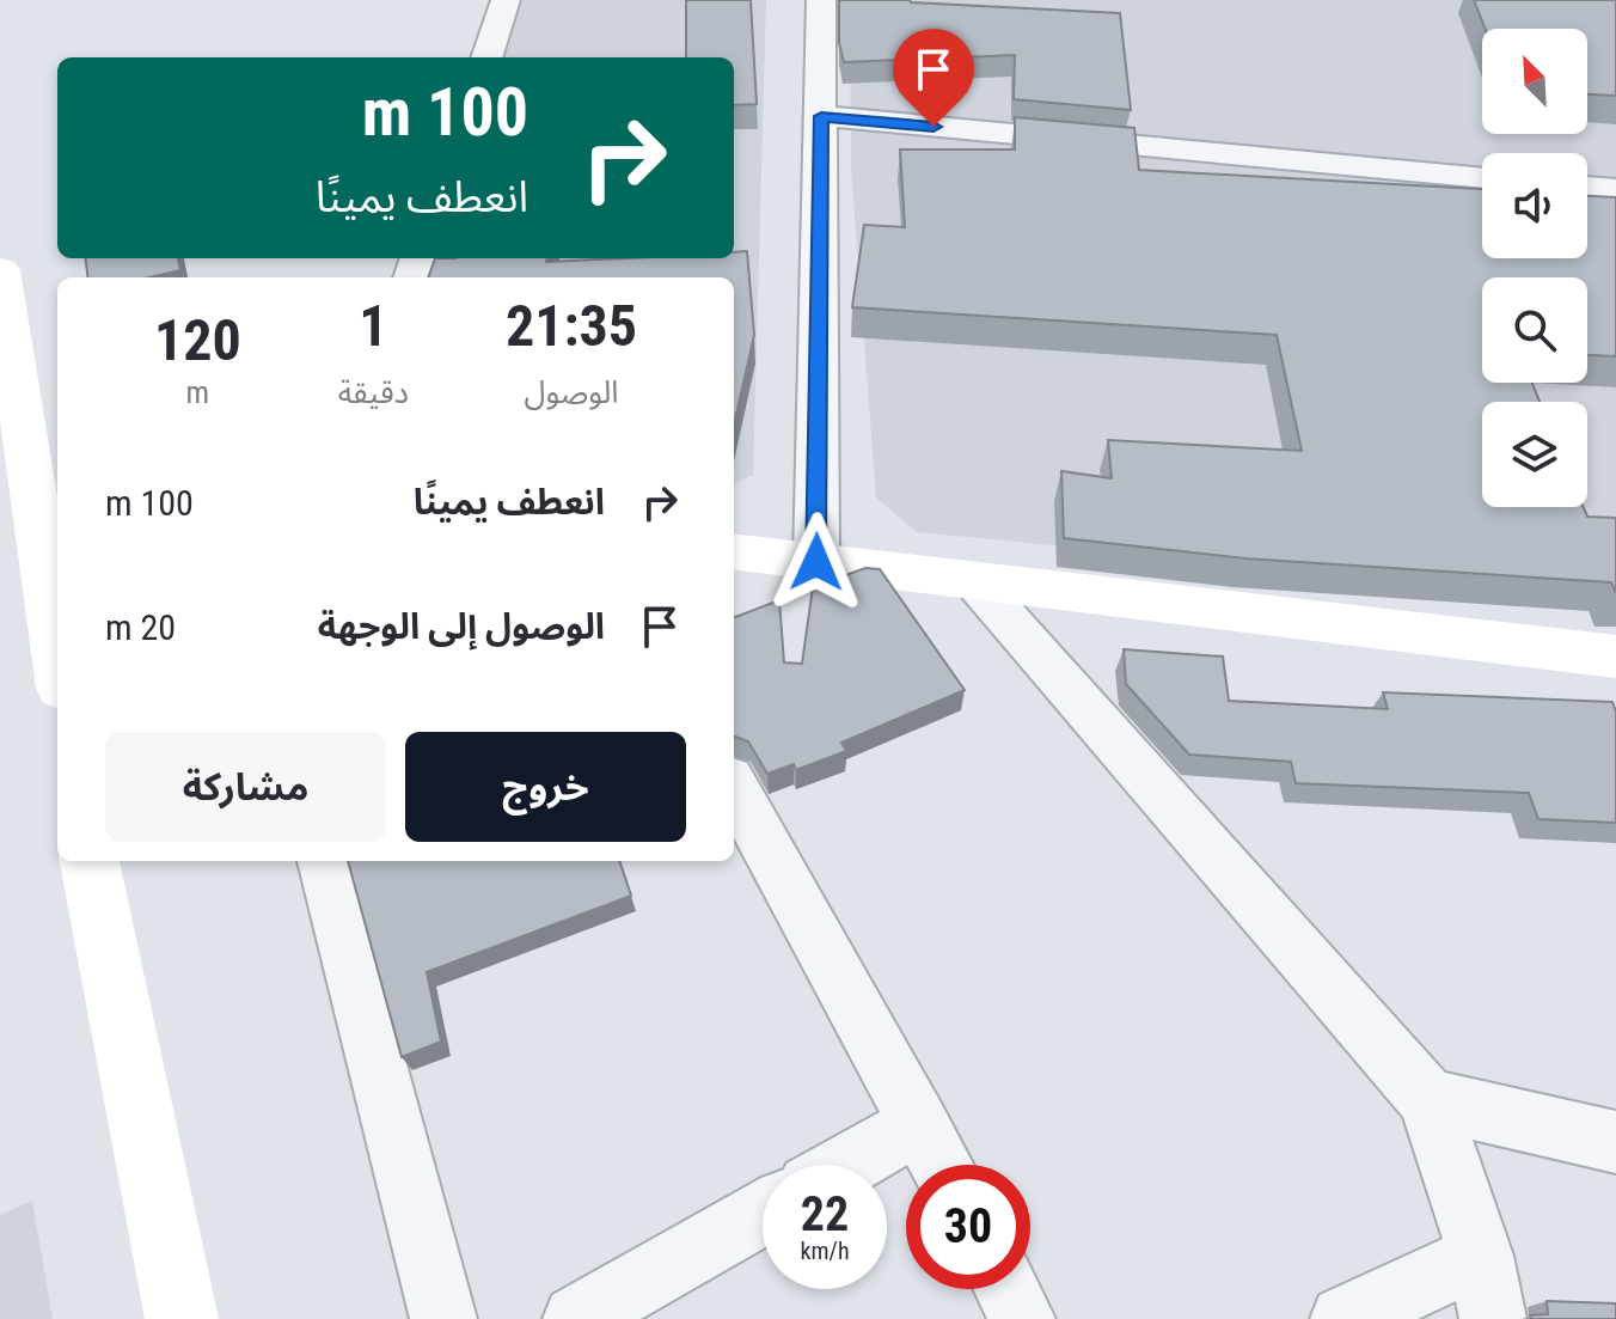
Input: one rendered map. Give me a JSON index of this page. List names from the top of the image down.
{
  "north": "top left",
  "page": {
    "turn": ["100 m", "انعطف يمينًا"],
    "eta": [
      "21:35",
      "الوصول",
      "1",
      "دقيقة",
      "120",
      "m"
    ],
    "list": [
      {
        "name": "انعطف يمينًا",
        "value": "100 m"
      },
      {
        "name": "الوصول إلى الوجهة",
        "value": "20 m"
      }
    ],
    "buttons": ["خروج", "مشاركة"],
    "speed": "22 km/h",
    "limit": "30"
  }
}
